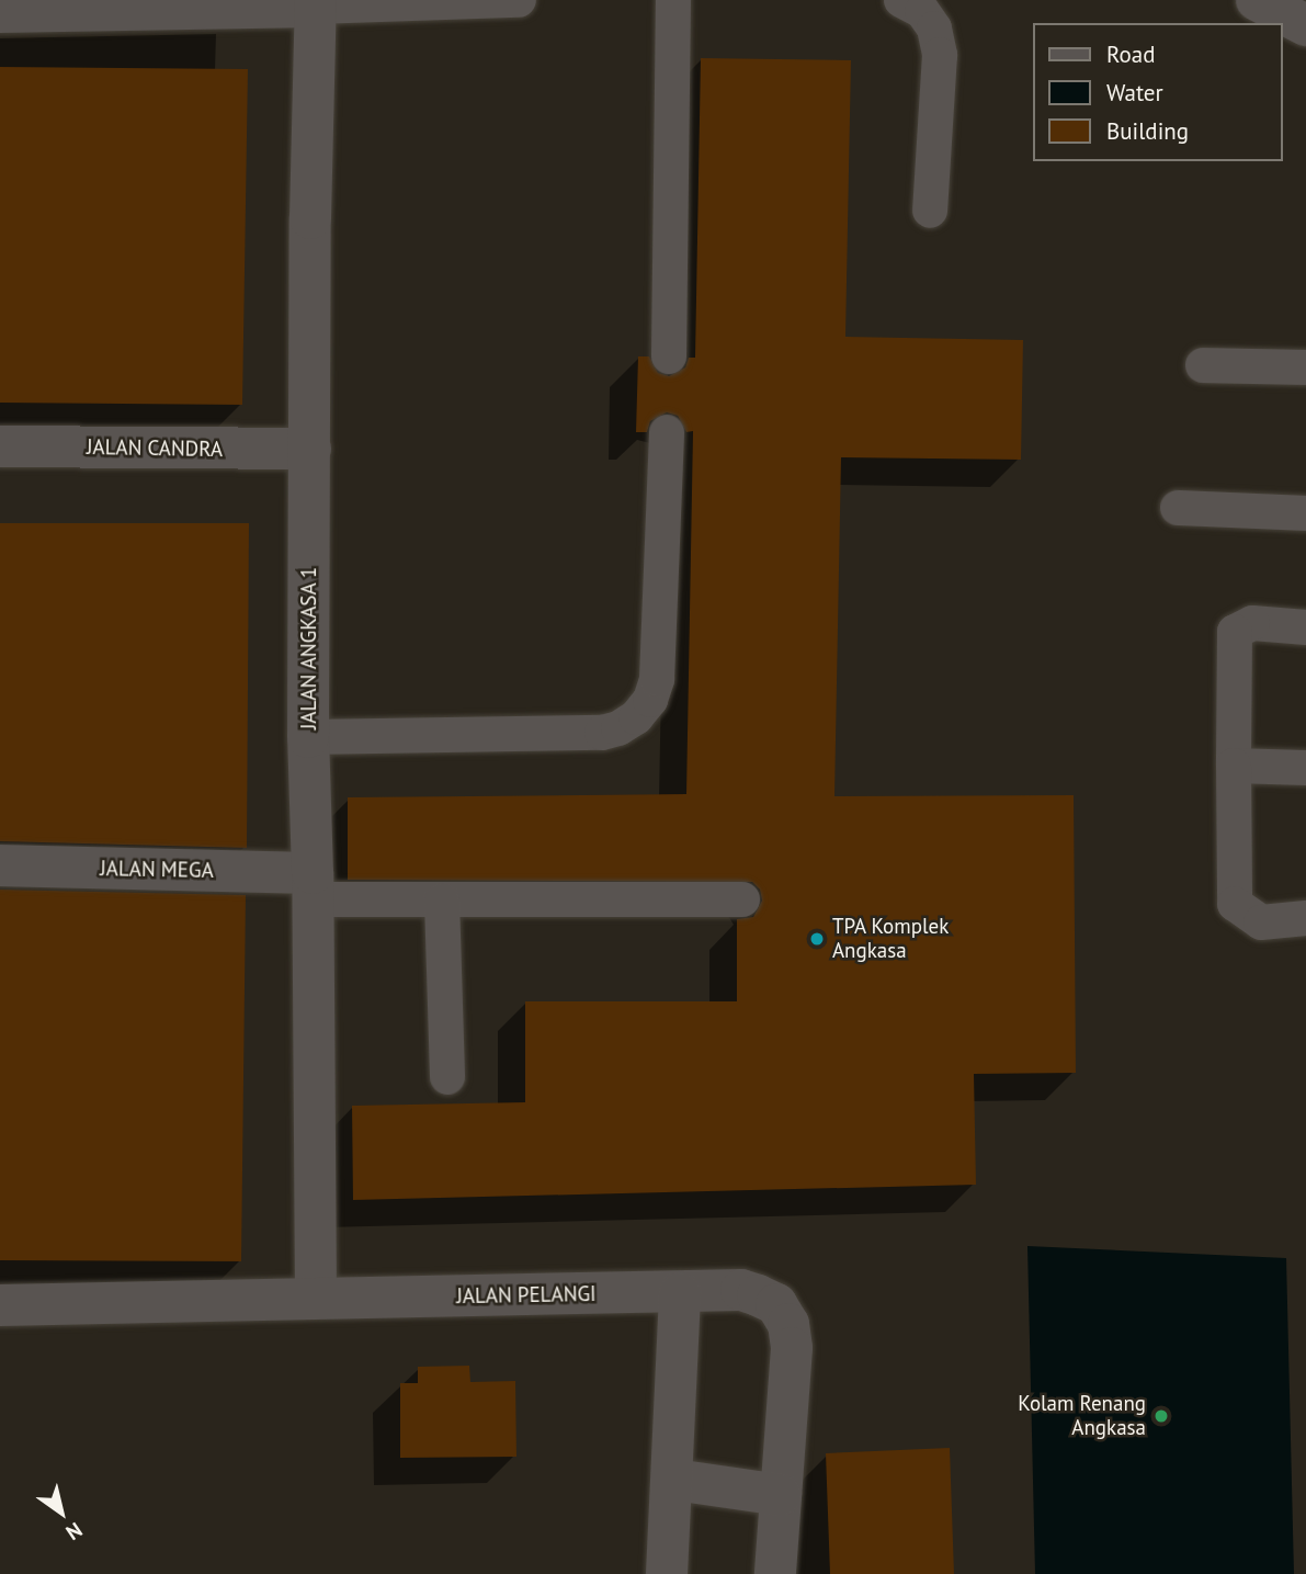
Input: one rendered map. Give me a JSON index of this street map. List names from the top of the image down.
{
  "streets": {
    "street": [
      "JALAN CANDRA",
      "JALAN ANGKASA 1",
      "JALAN MEGA",
      "JALAN PELANGI"
    ]
  },
  "crossings": [
    ["JALAN CANDRA", "JALAN ANGKASA 1"],
    ["JALAN ANGKASA 1", "JALAN MEGA"],
    ["JALAN ANGKASA 1", "JALAN PELANGI"]
  ],
  "places": ["TPA Komplek Angkasa", "Kolam Renang Angkasa"],
  "legend": ["Road", "Water", "Building"],
  "north": "bottom right"
}
